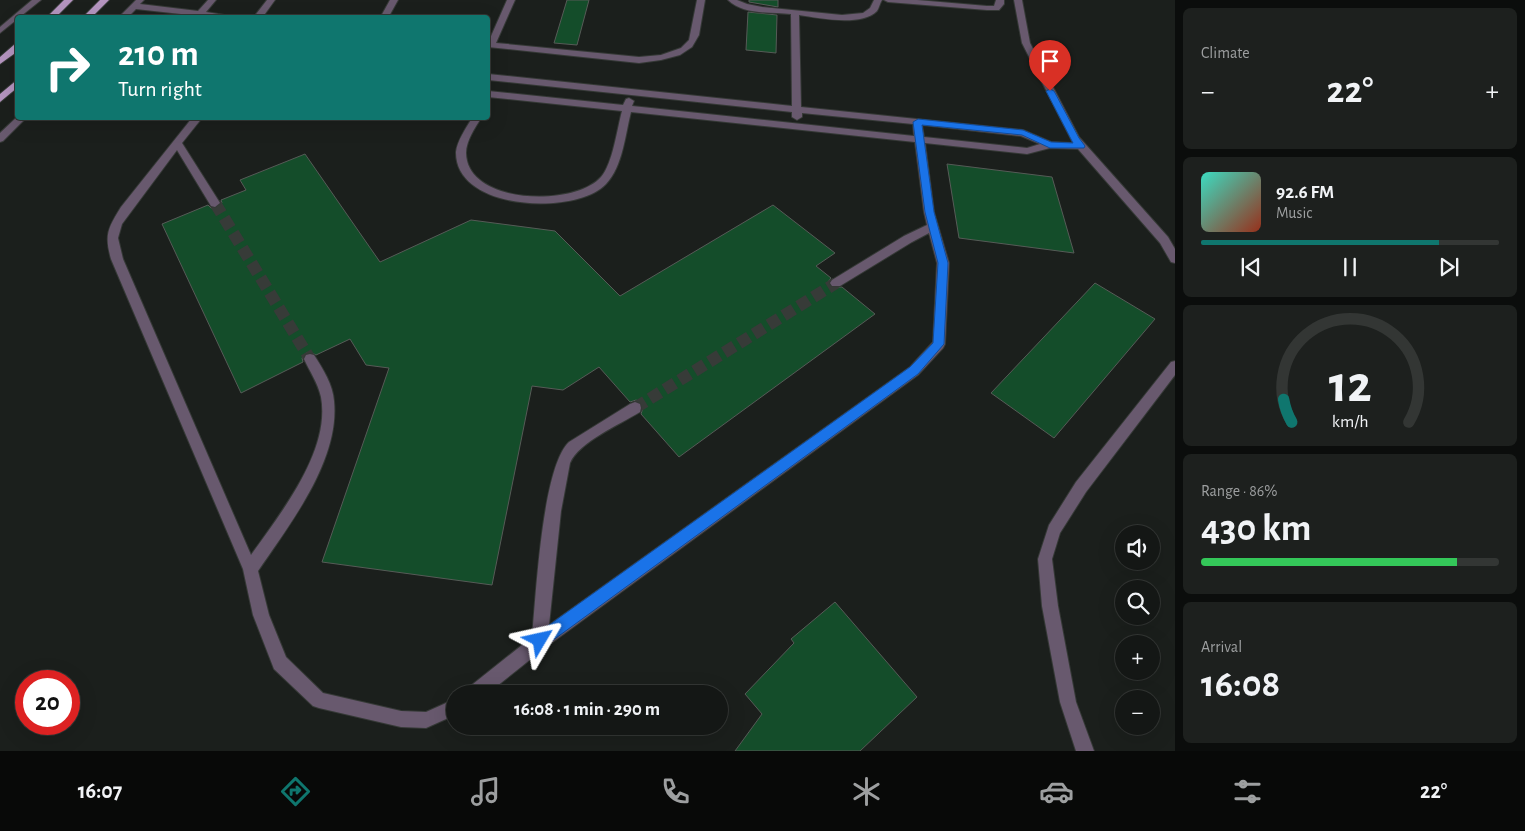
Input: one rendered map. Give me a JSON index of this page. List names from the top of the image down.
{
  "page": {
    "tile": [
      "Climate",
      ["Range · 86%", "430 km"],
      ["Arrival", "16:08"]
    ],
    "turn": ["210 m", "Turn right"],
    "heat": ["−", "22°", "+"],
    "song": ["92.6 FM", "Music"],
    "map_buttons": ["+", "−"],
    "limit": "20",
    "trip": "16:08 · 1 min · 290 m",
    "tabs": ["16:07", "22°"],
    "gauge": ["12", "km/h"]
  }
}
